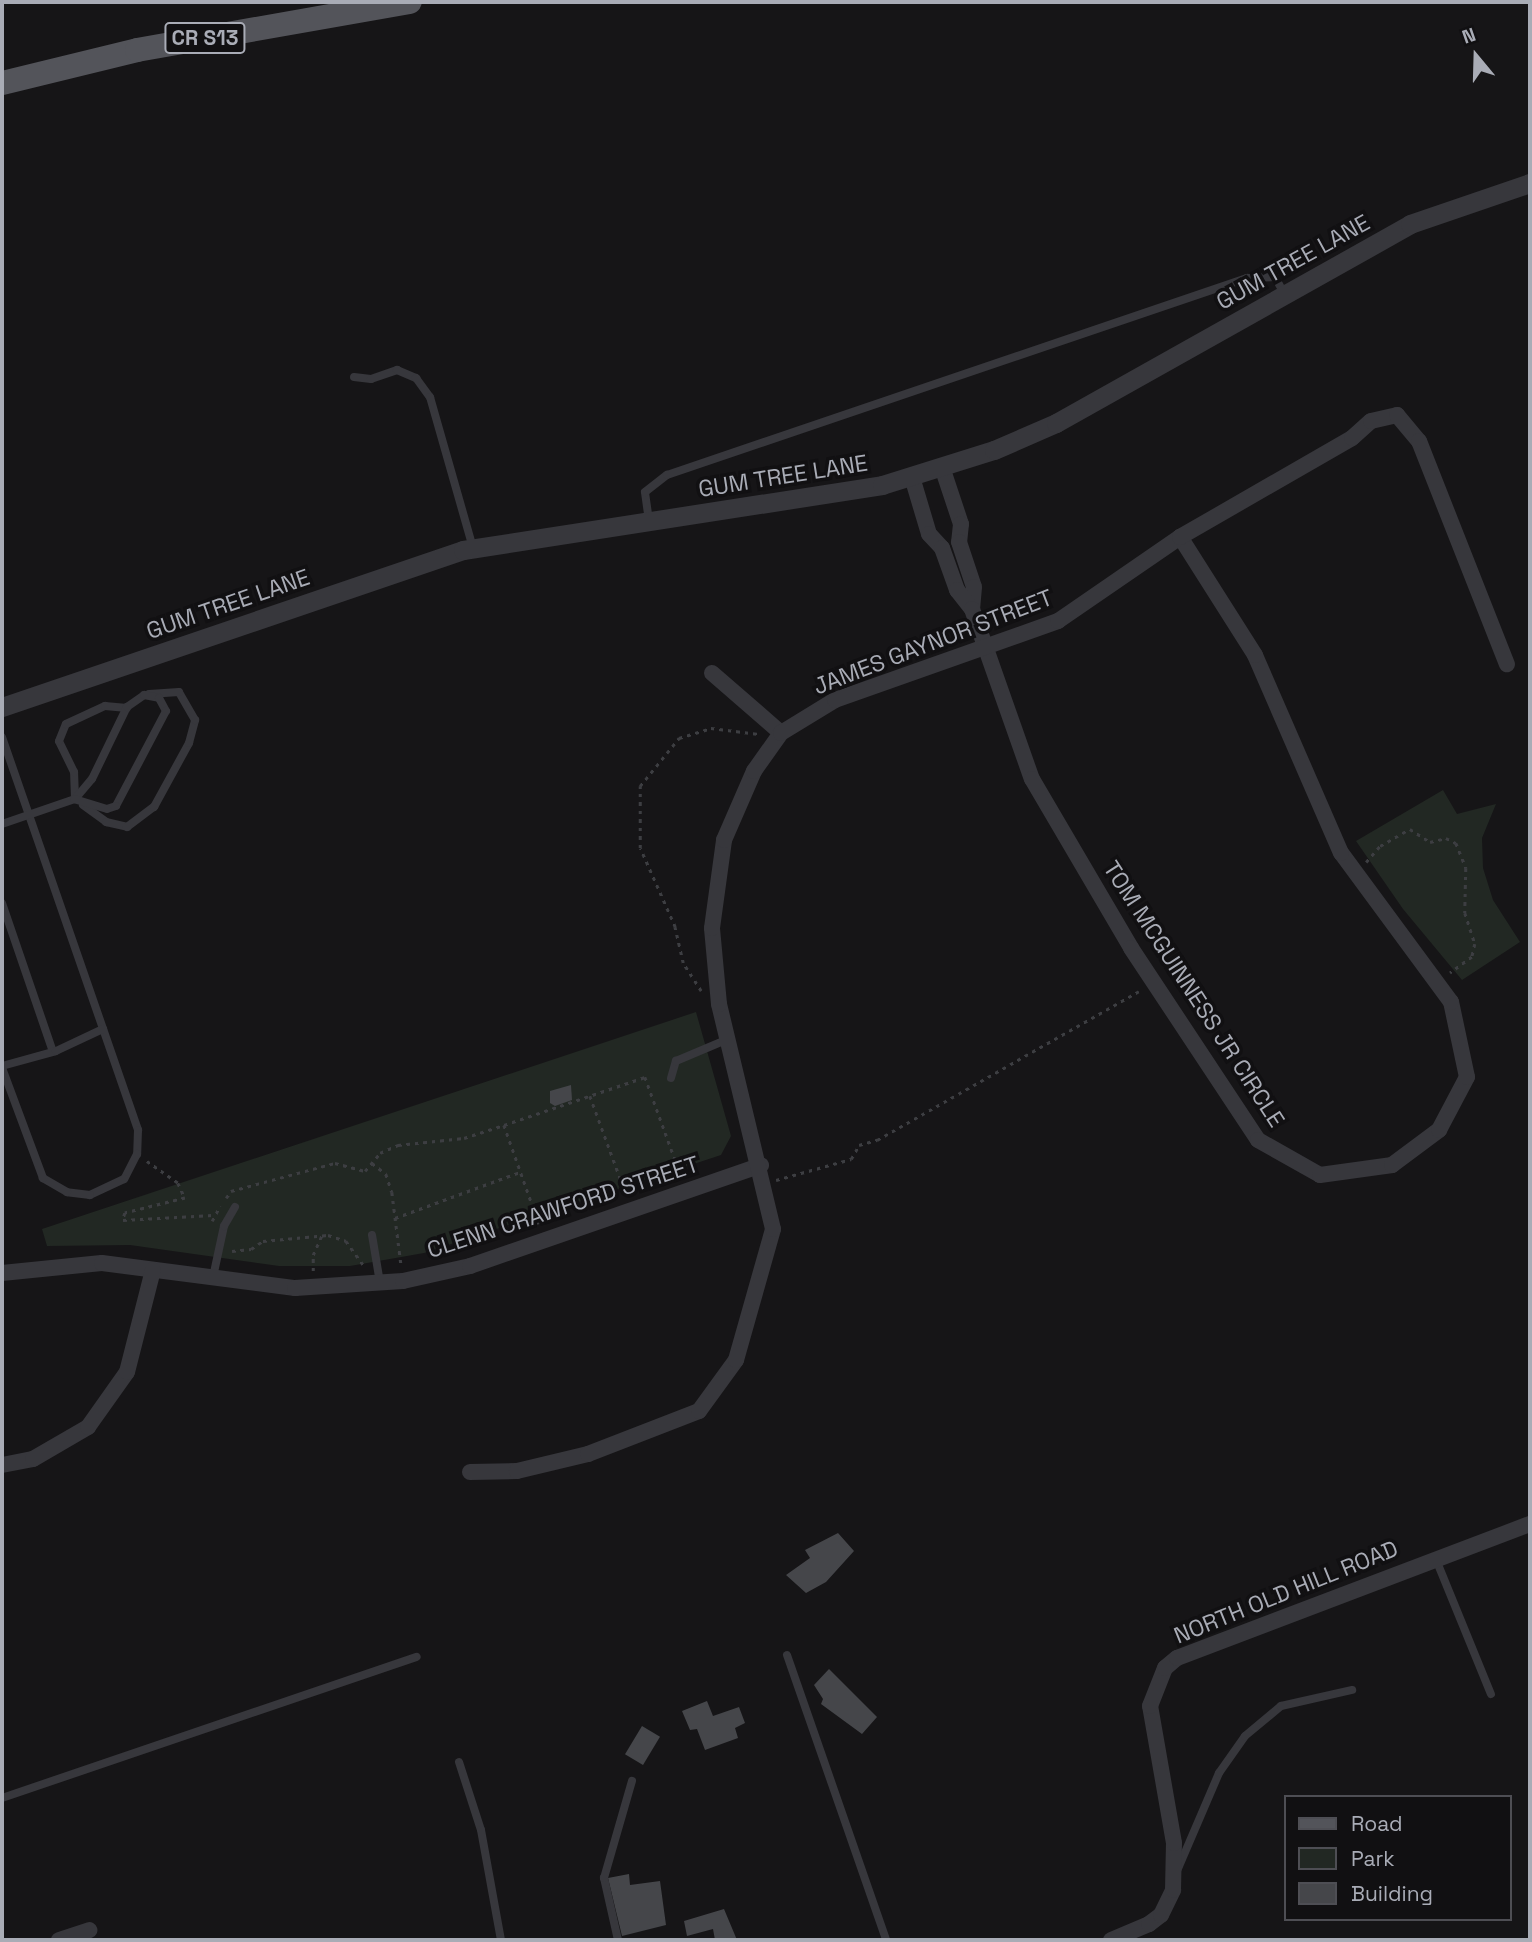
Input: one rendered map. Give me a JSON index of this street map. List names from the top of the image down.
{
  "streets": {
    "main road": ["CR S13"],
    "street": [
      "GUM TREE LANE",
      "JAMES GAYNOR STREET",
      "TOM MCGUINNESS JR CIRCLE",
      "CLENN CRAWFORD STREET",
      "NORTH OLD HILL ROAD"
    ]
  },
  "crossings": [
    ["GUM TREE LANE", "TOM MCGUINNESS JR CIRCLE"],
    ["JAMES GAYNOR STREET", "TOM MCGUINNESS JR CIRCLE"],
    ["JAMES GAYNOR STREET", "CLENN CRAWFORD STREET"]
  ],
  "legend": ["Road", "Park", "Building"],
  "north": "top"
}
